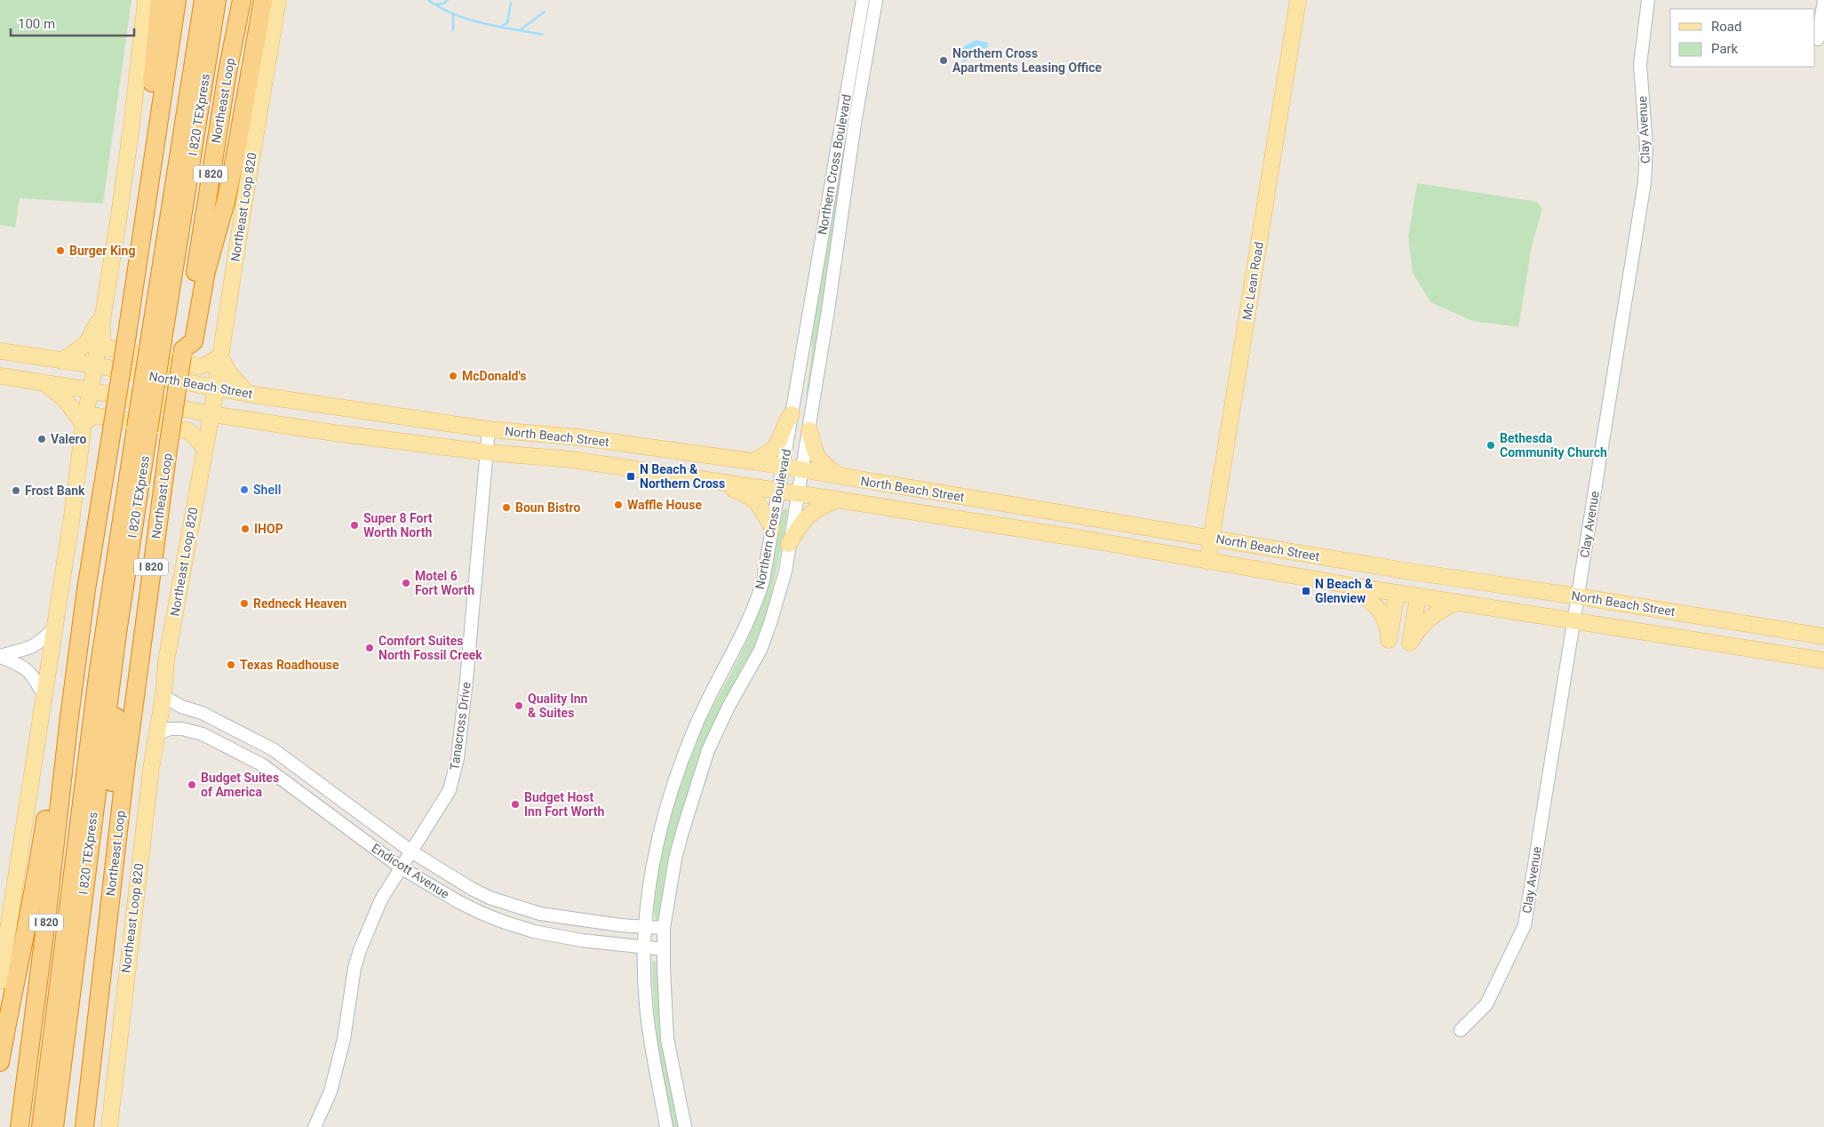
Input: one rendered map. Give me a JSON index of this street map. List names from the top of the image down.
{
  "streets": {
    "highway": ["Northeast Loop", "I 820 TEXpress", "I 820"],
    "main road": ["Northeast Loop 820", "Mc Lean Road", "North Beach Street"],
    "street": [
      "Clay Avenue",
      "Northern Cross Boulevard",
      "Tanacross Drive",
      "Endicott Avenue"
    ]
  },
  "crossings": [
    ["Clay Avenue", "North Beach Street"],
    ["Northern Cross Boulevard", "North Beach Street"],
    ["Northern Cross Boulevard", "Endicott Avenue"],
    ["Northeast Loop 820", "North Beach Street"],
    ["Northeast Loop 820", "Endicott Avenue"],
    ["Mc Lean Road", "North Beach Street"],
    ["North Beach Street", "Tanacross Drive"],
    ["Tanacross Drive", "Endicott Avenue"]
  ],
  "places": {
    "other": [
      "Northern Cross Apartments Leasing Office",
      "Burger King",
      "McDonald's",
      "Valero",
      "Bethesda Community Church",
      "Shell",
      "Frost Bank",
      "Waffle House",
      "Boun Bistro",
      "Super 8 Fort Worth North",
      "IHOP",
      "Motel 6 Fort Worth",
      "Redneck Heaven",
      "Comfort Suites North Fossil Creek",
      "Texas Roadhouse",
      "Quality Inn & Suites",
      "Budget Suites of America",
      "Budget Host Inn Fort Worth"
    ],
    "transit": ["N Beach & Northern Cross", "N Beach & Glenview"]
  },
  "legend": ["Road", "Park"],
  "scale_bar": "100 m"
}
